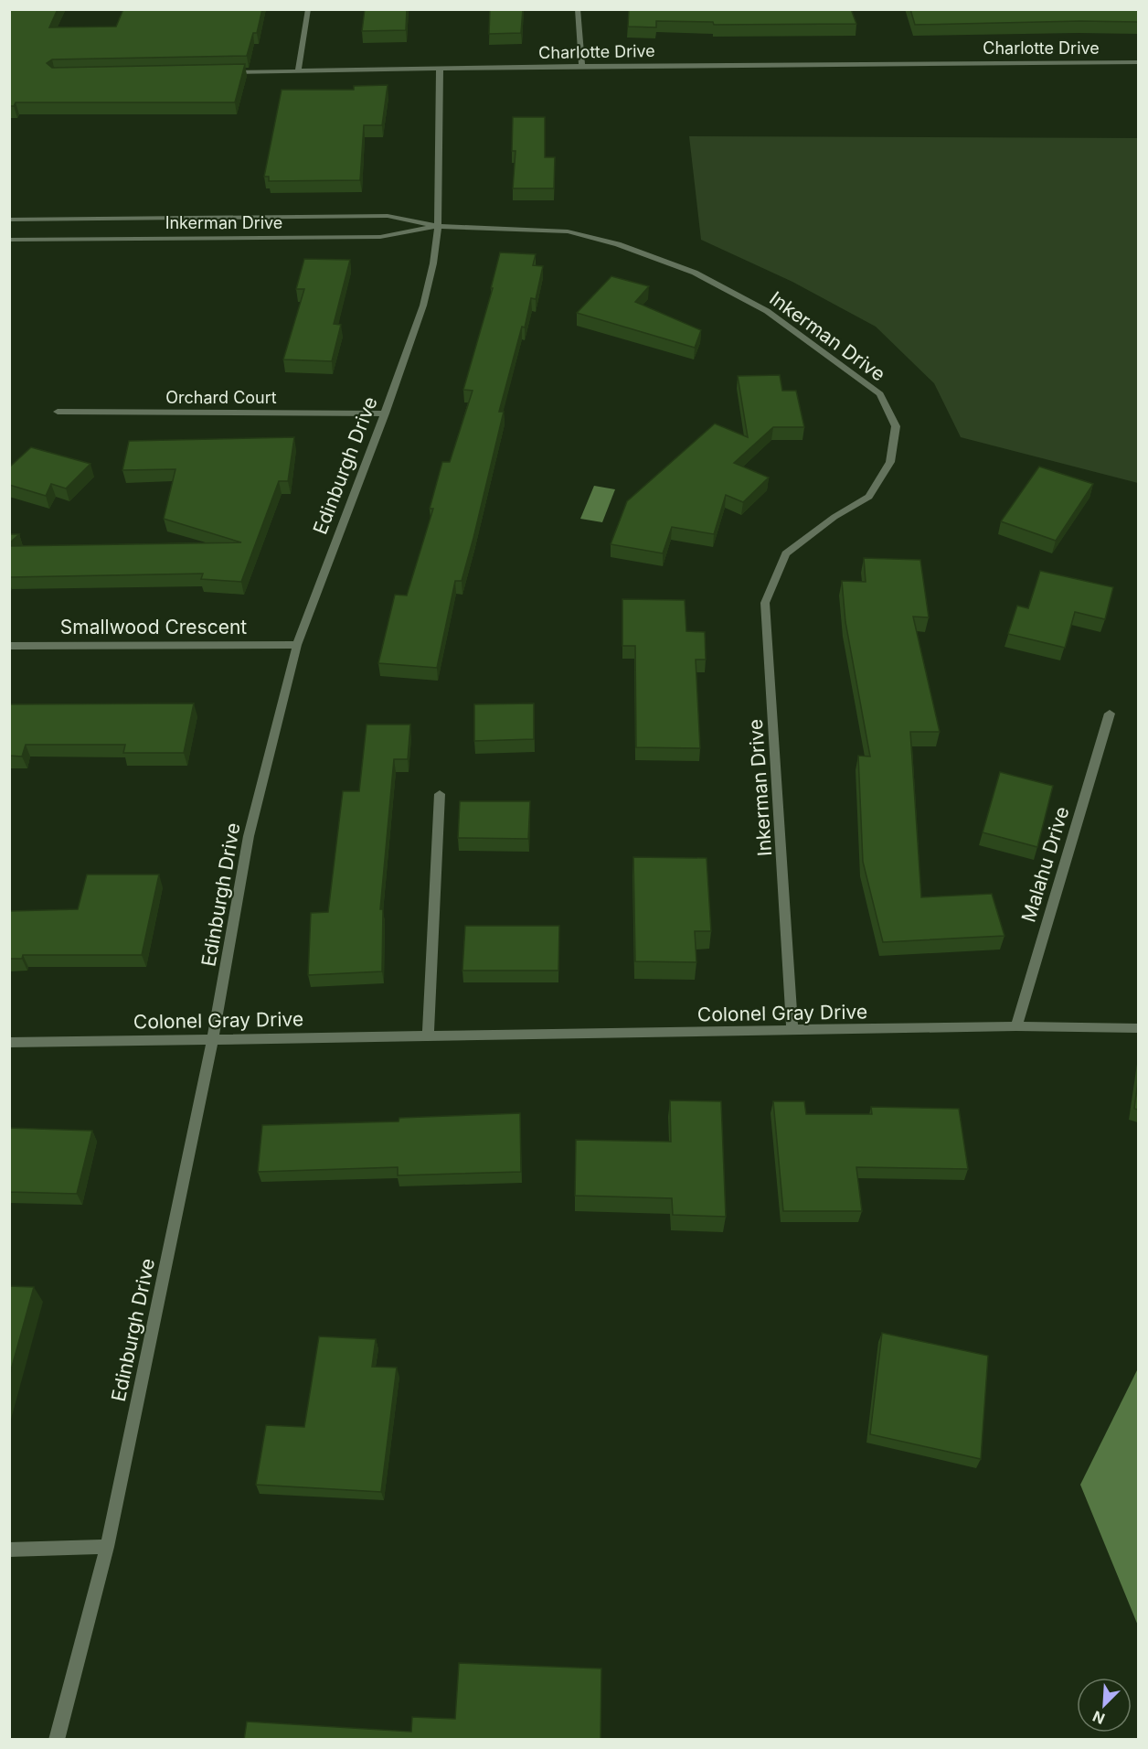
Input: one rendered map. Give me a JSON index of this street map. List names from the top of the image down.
{
  "streets": {
    "street": [
      "Charlotte Drive",
      "Inkerman Drive",
      "Orchard Court",
      "Edinburgh Drive",
      "Smallwood Crescent",
      "Malahu Drive",
      "Colonel Gray Drive"
    ]
  },
  "crossings": [
    ["Charlotte Drive", "Edinburgh Drive"],
    ["Inkerman Drive", "Edinburgh Drive"],
    ["Inkerman Drive", "Colonel Gray Drive"],
    ["Orchard Court", "Edinburgh Drive"],
    ["Edinburgh Drive", "Smallwood Crescent"],
    ["Edinburgh Drive", "Colonel Gray Drive"],
    ["Malahu Drive", "Colonel Gray Drive"]
  ],
  "north": "bottom left"
}
